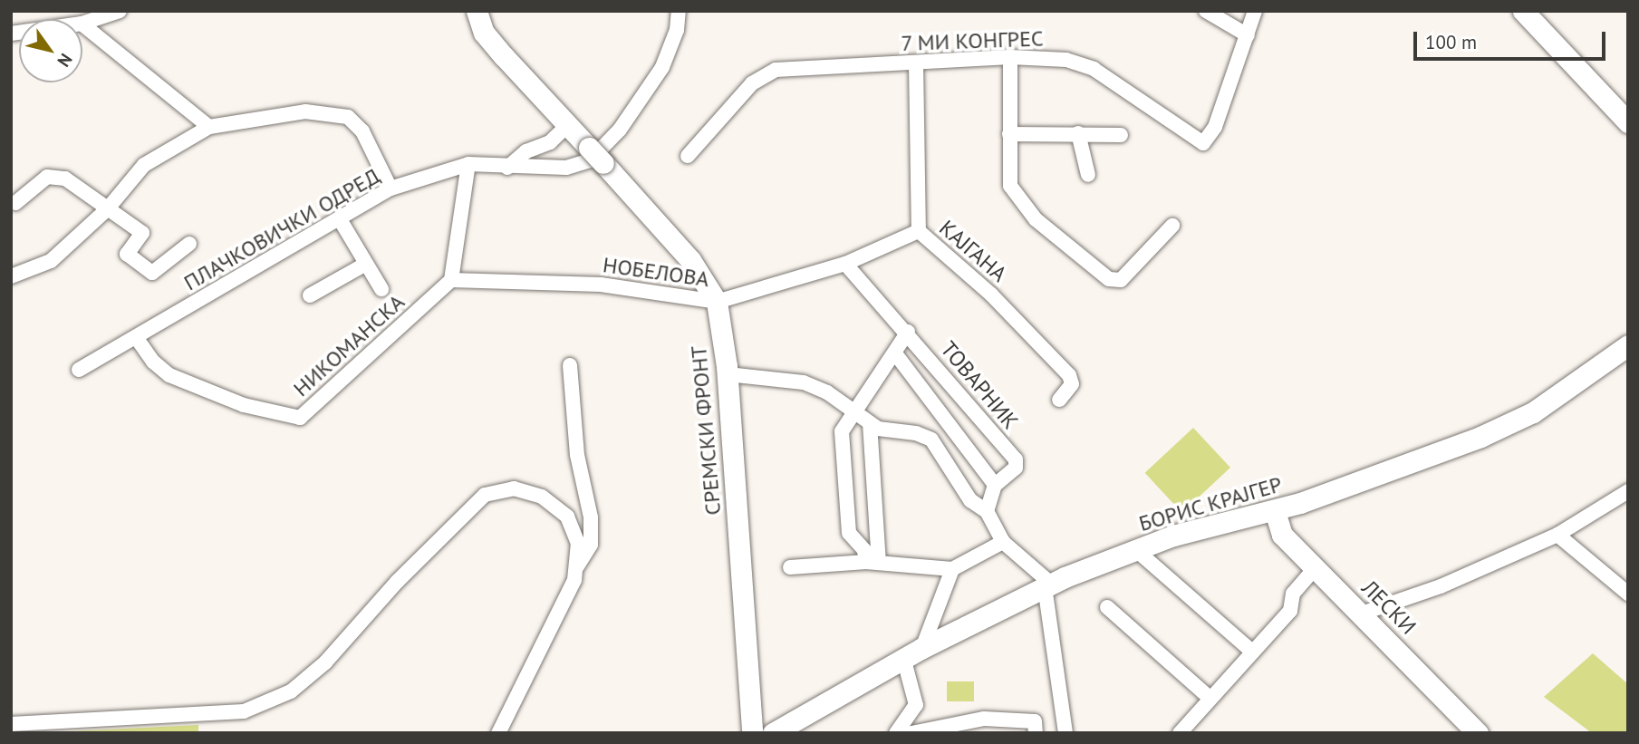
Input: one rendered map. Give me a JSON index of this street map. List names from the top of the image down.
{
  "streets": {
    "street": [
      "7 МИ КОНГРЕС",
      "ПЛАЧКОВИЧКИ ОДРЕД",
      "КАЈГАНА",
      "НОБЕЛОВА",
      "НИКОМАНСКА",
      "ТОВАРНИК",
      "СРЕМСКИ ФРОНТ",
      "БОРИС КРАЈГЕР",
      "ЛЕСКИ"
    ]
  },
  "crossings": [
    ["7 МИ КОНГРЕС", "КАЈГАНА"],
    ["ПЛАЧКОВИЧКИ ОДРЕД", "НИКОМАНСКА"],
    ["КАЈГАНА", "НОБЕЛОВА"],
    ["НОБЕЛОВА", "НИКОМАНСКА"],
    ["НОБЕЛОВА", "ТОВАРНИК"],
    ["НОБЕЛОВА", "СРЕМСКИ ФРОНТ"],
    ["БОРИС КРАЈГЕР", "ЛЕСКИ"]
  ],
  "scale_bar": "100 m",
  "north": "bottom right"
}
